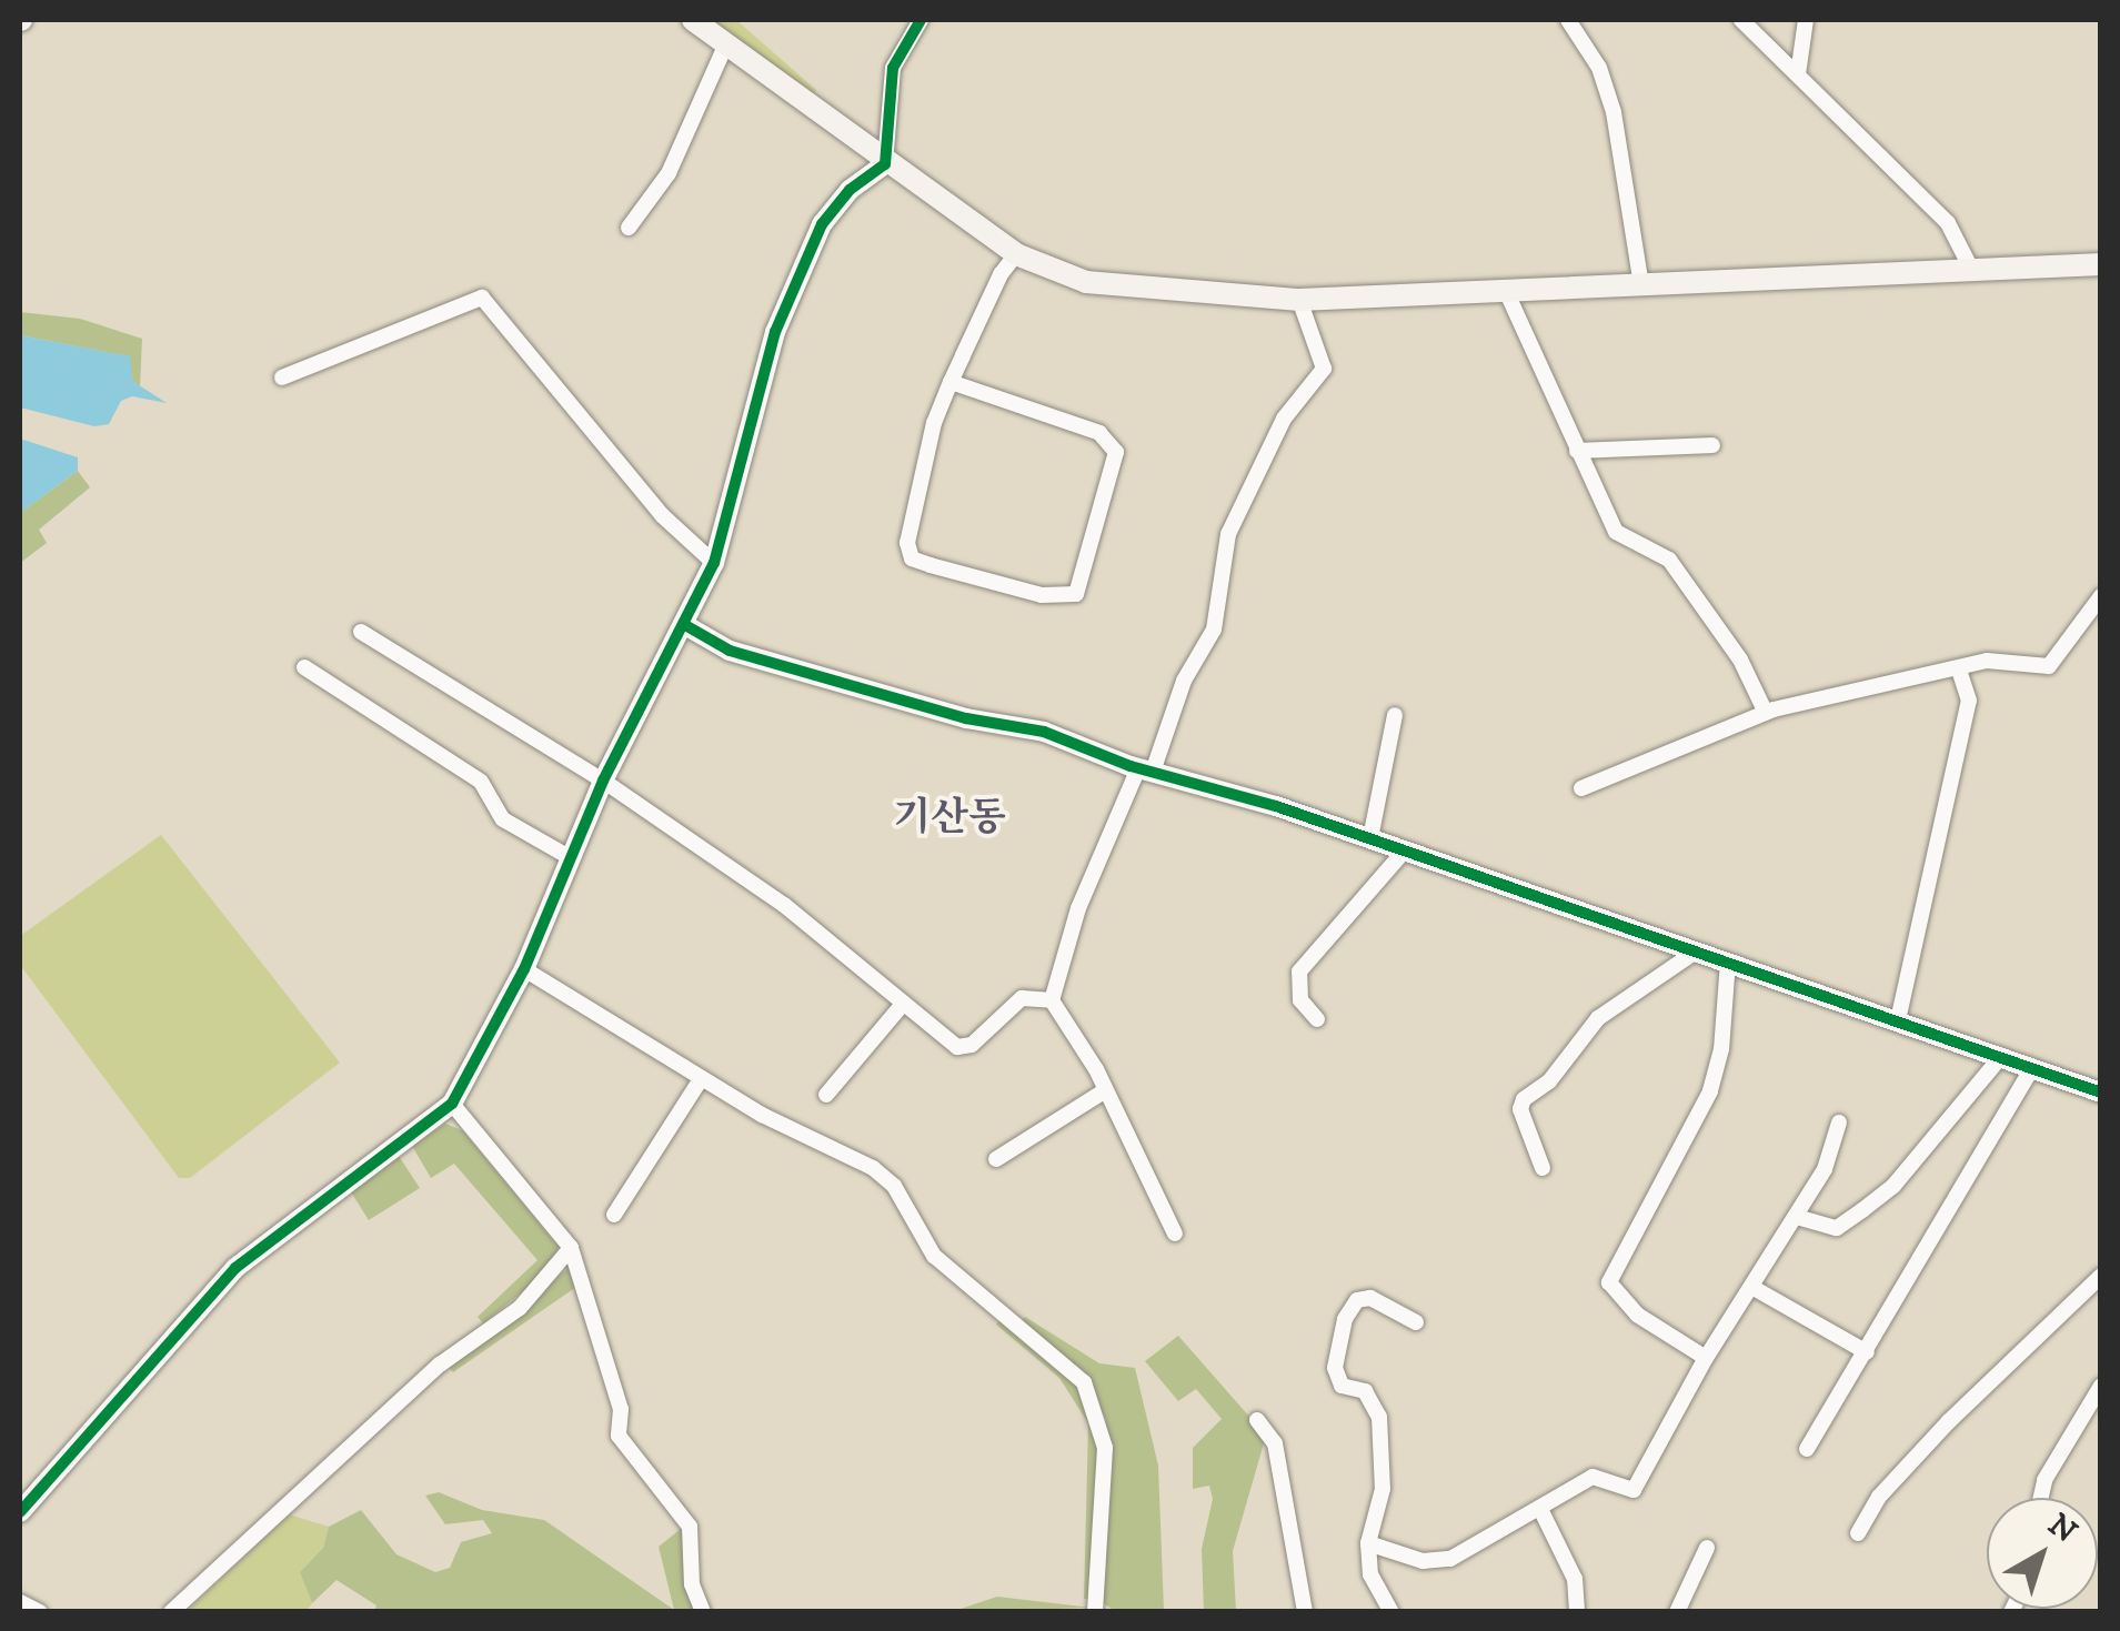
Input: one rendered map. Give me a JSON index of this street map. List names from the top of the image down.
{
  "districts": ["기산동"],
  "north": "top right"
}
